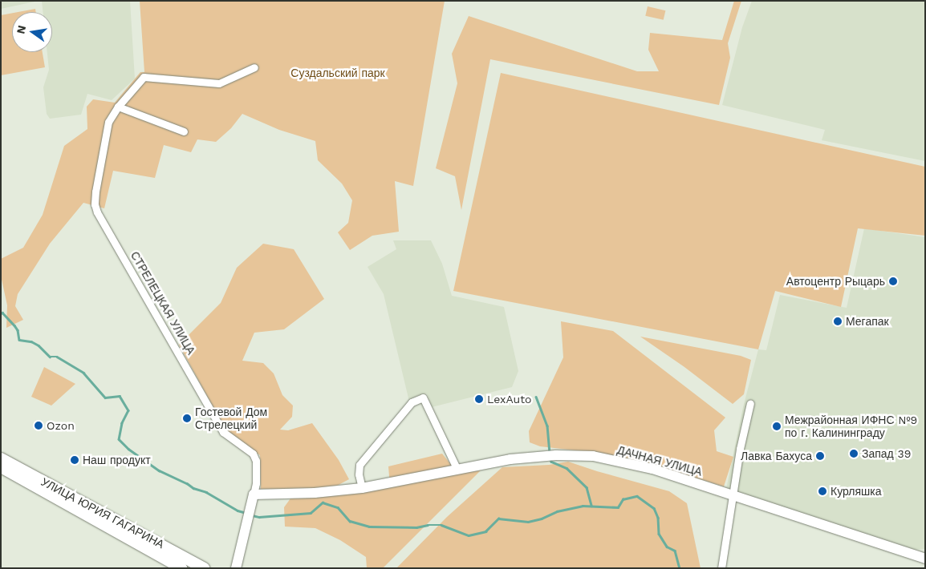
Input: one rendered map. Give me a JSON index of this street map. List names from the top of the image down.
{
  "streets": {
    "main road": ["УЛИЦА ЮРИЯ ГАГАРИНА"],
    "street": ["СТРЕЛЕЦКАЯ УЛИЦА", "ДАЧНАЯ УЛИЦА"]
  },
  "parks": ["Суздальский парк"],
  "places": [
    "Автоцентр Рыцарь",
    "Мегапак",
    "LexAuto",
    "Гостевой Дом Стрелецкий",
    "Ozon",
    "Межрайонная ИФНС №9 по г. Калининграду",
    "Запад 39",
    "Лавка Бахуса",
    "Наш продукт",
    "Курляшка"
  ],
  "north": "left"
}
